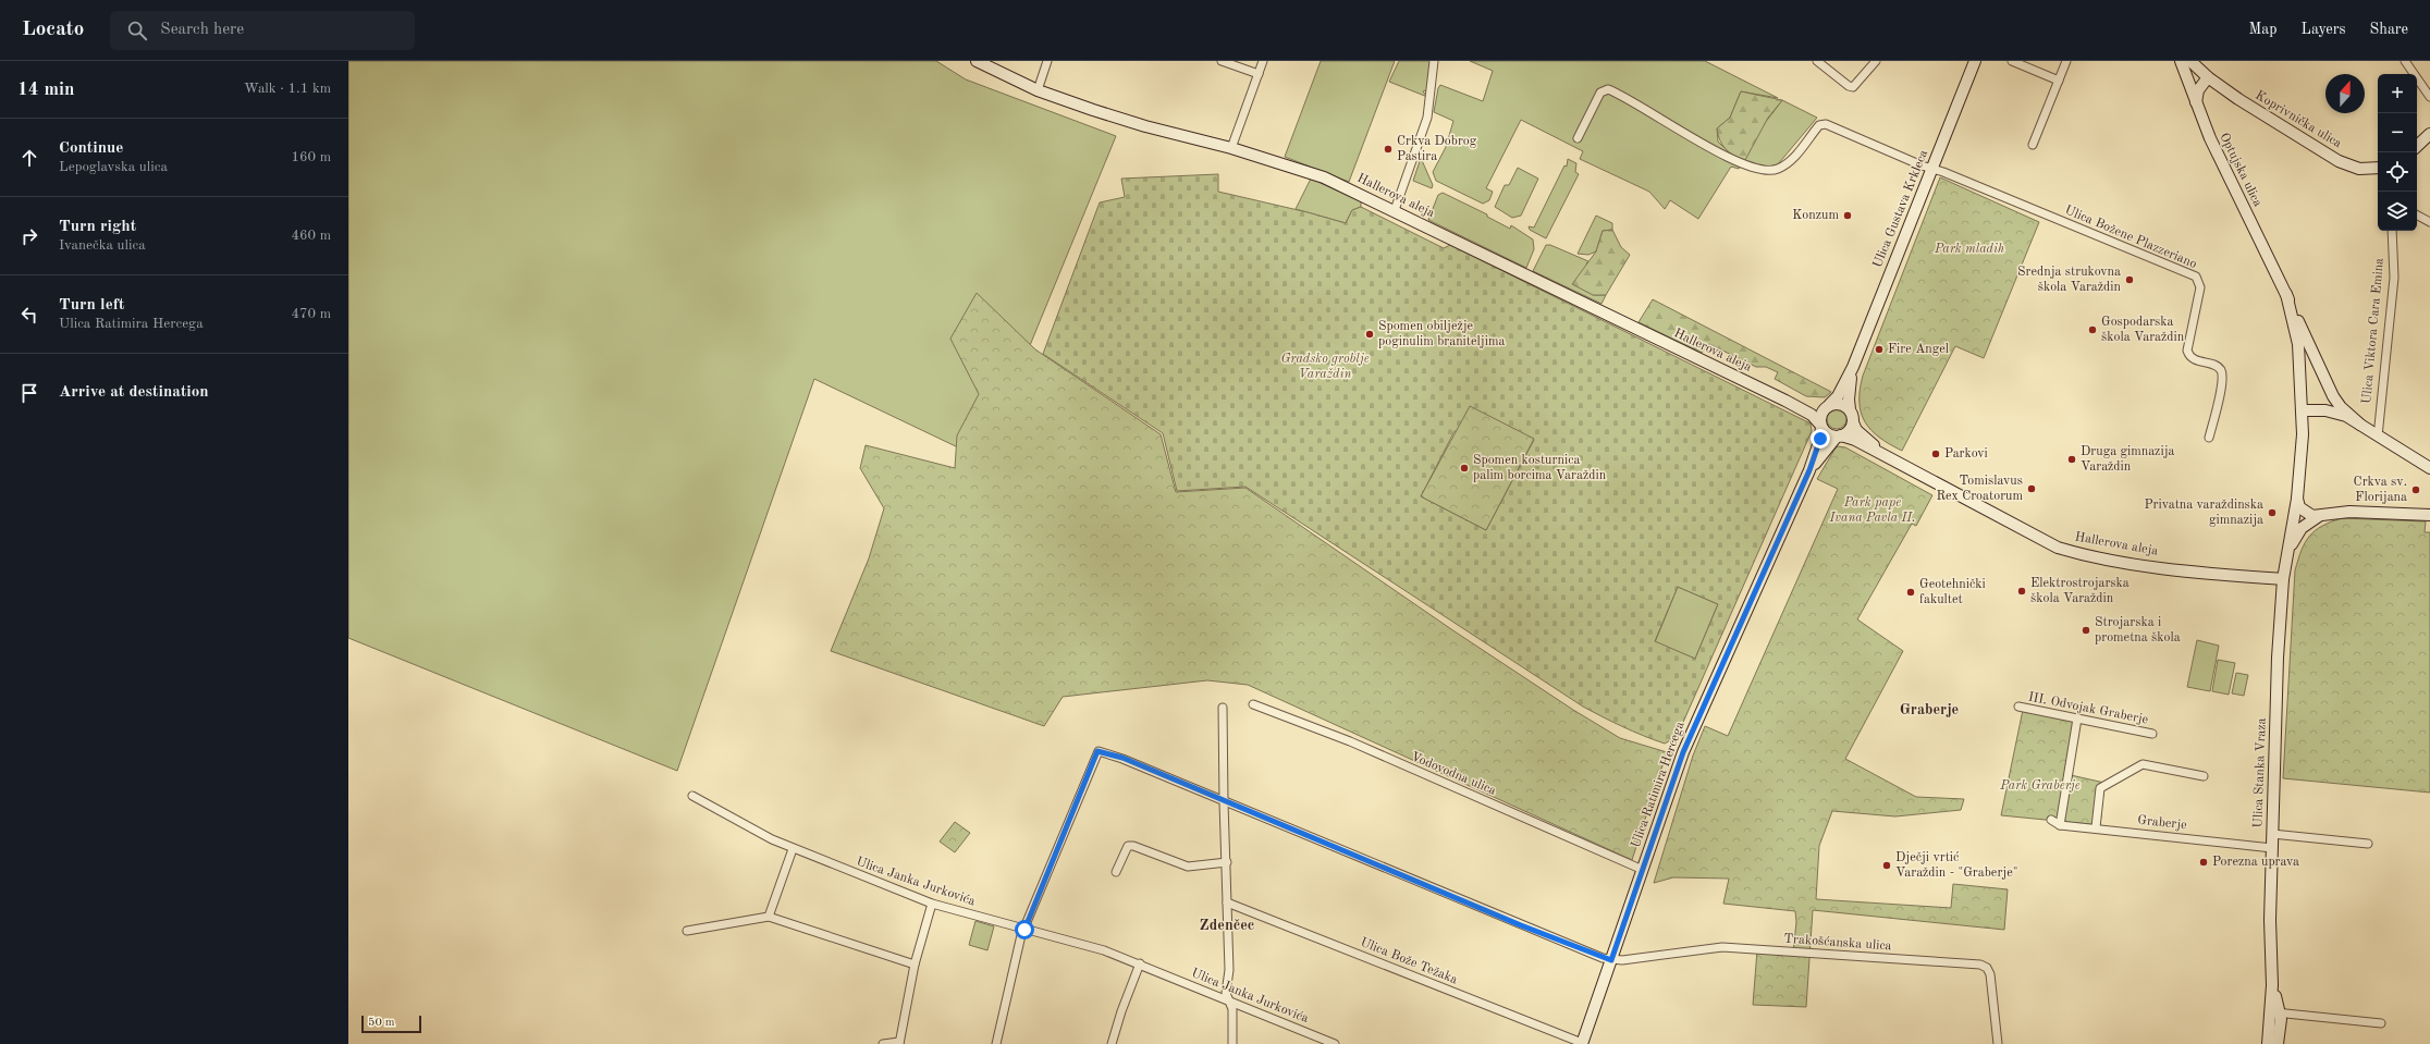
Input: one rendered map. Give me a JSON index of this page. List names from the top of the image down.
{
  "streets": {
    "main road": [
      "Koprivnička ulica",
      "Optujska ulica",
      "Hallerova aleja",
      "Ulica Gustava Krkleca",
      "Ulica Stanka Vraza",
      "Ulica Ratimira Hercega"
    ],
    "street": [
      "Ulica Božene Plazzeriano",
      "Ulica Viktora Cara Emina",
      "III. Odvojak Graberje",
      "Vodovodna ulica",
      "Graberje",
      "Ulica Janka Jurkovića",
      "Trakošćanska ulica",
      "Ulica Bože Težaka"
    ]
  },
  "crossings": [
    ["Optujska ulica", "Ulica Stanka Vraza"],
    ["Hallerova aleja", "Ulica Gustava Krkleca"],
    ["Hallerova aleja", "Ulica Stanka Vraza"],
    ["Hallerova aleja", "Ulica Ratimira Hercega"],
    ["Ulica Gustava Krkleca", "Ulica Božene Plazzeriano"],
    ["Ulica Gustava Krkleca", "Ulica Ratimira Hercega"],
    ["Ulica Stanka Vraza", "Graberje"],
    ["Vodovodna ulica", "Ulica Ratimira Hercega"],
    ["Ulica Ratimira Hercega", "Trakošćanska ulica"],
    ["Ulica Ratimira Hercega", "Ulica Bože Težaka"]
  ],
  "districts": ["Graberje", "Zdenčec"],
  "parks": [
    "Park mladih",
    "Gradsko groblje Varaždin",
    "Park pape Ivana Pavla II.",
    "Park Graberje"
  ],
  "places": [
    "Crkva Dobrog Pastira",
    "Konzum",
    "Srednja strukovna škola Varaždin",
    "Gospodarska škola Varaždin",
    "Spomen obilježje poginulim braniteljima",
    "Fire Angel",
    "Parkovi",
    "Druga gimnazija Varaždin",
    "Spomen kosturnica palim borcima Varaždin",
    "Tomislavus Rex Croatorum",
    "Crkva sv. Florijana",
    "Privatna varaždinska gimnazija",
    "Elektrostrojarska škola Varaždin",
    "Geotehnički fakultet",
    "Strojarska i prometna škola",
    "Porezna uprava",
    "Dječji vrtić Varaždin - \"Graberje\""
  ],
  "scale_bar": "50 m",
  "north": "top",
  "page": {
    "header": "Locato",
    "search": "Search here",
    "nav": ["Map", "Layers", "Share"],
    "heading": ["14 min", "Walk · 1.1 km"],
    "map_buttons": ["+", "−"],
    "list": [
      ["Continue", "Lepoglavska ulica", "160 m"],
      ["Turn right", "Ivanečka ulica", "460 m"],
      ["Turn left", "Ulica Ratimira Hercega", "470 m"],
      "Arrive at destination"
    ],
    "scale": "50 m"
  }
}
